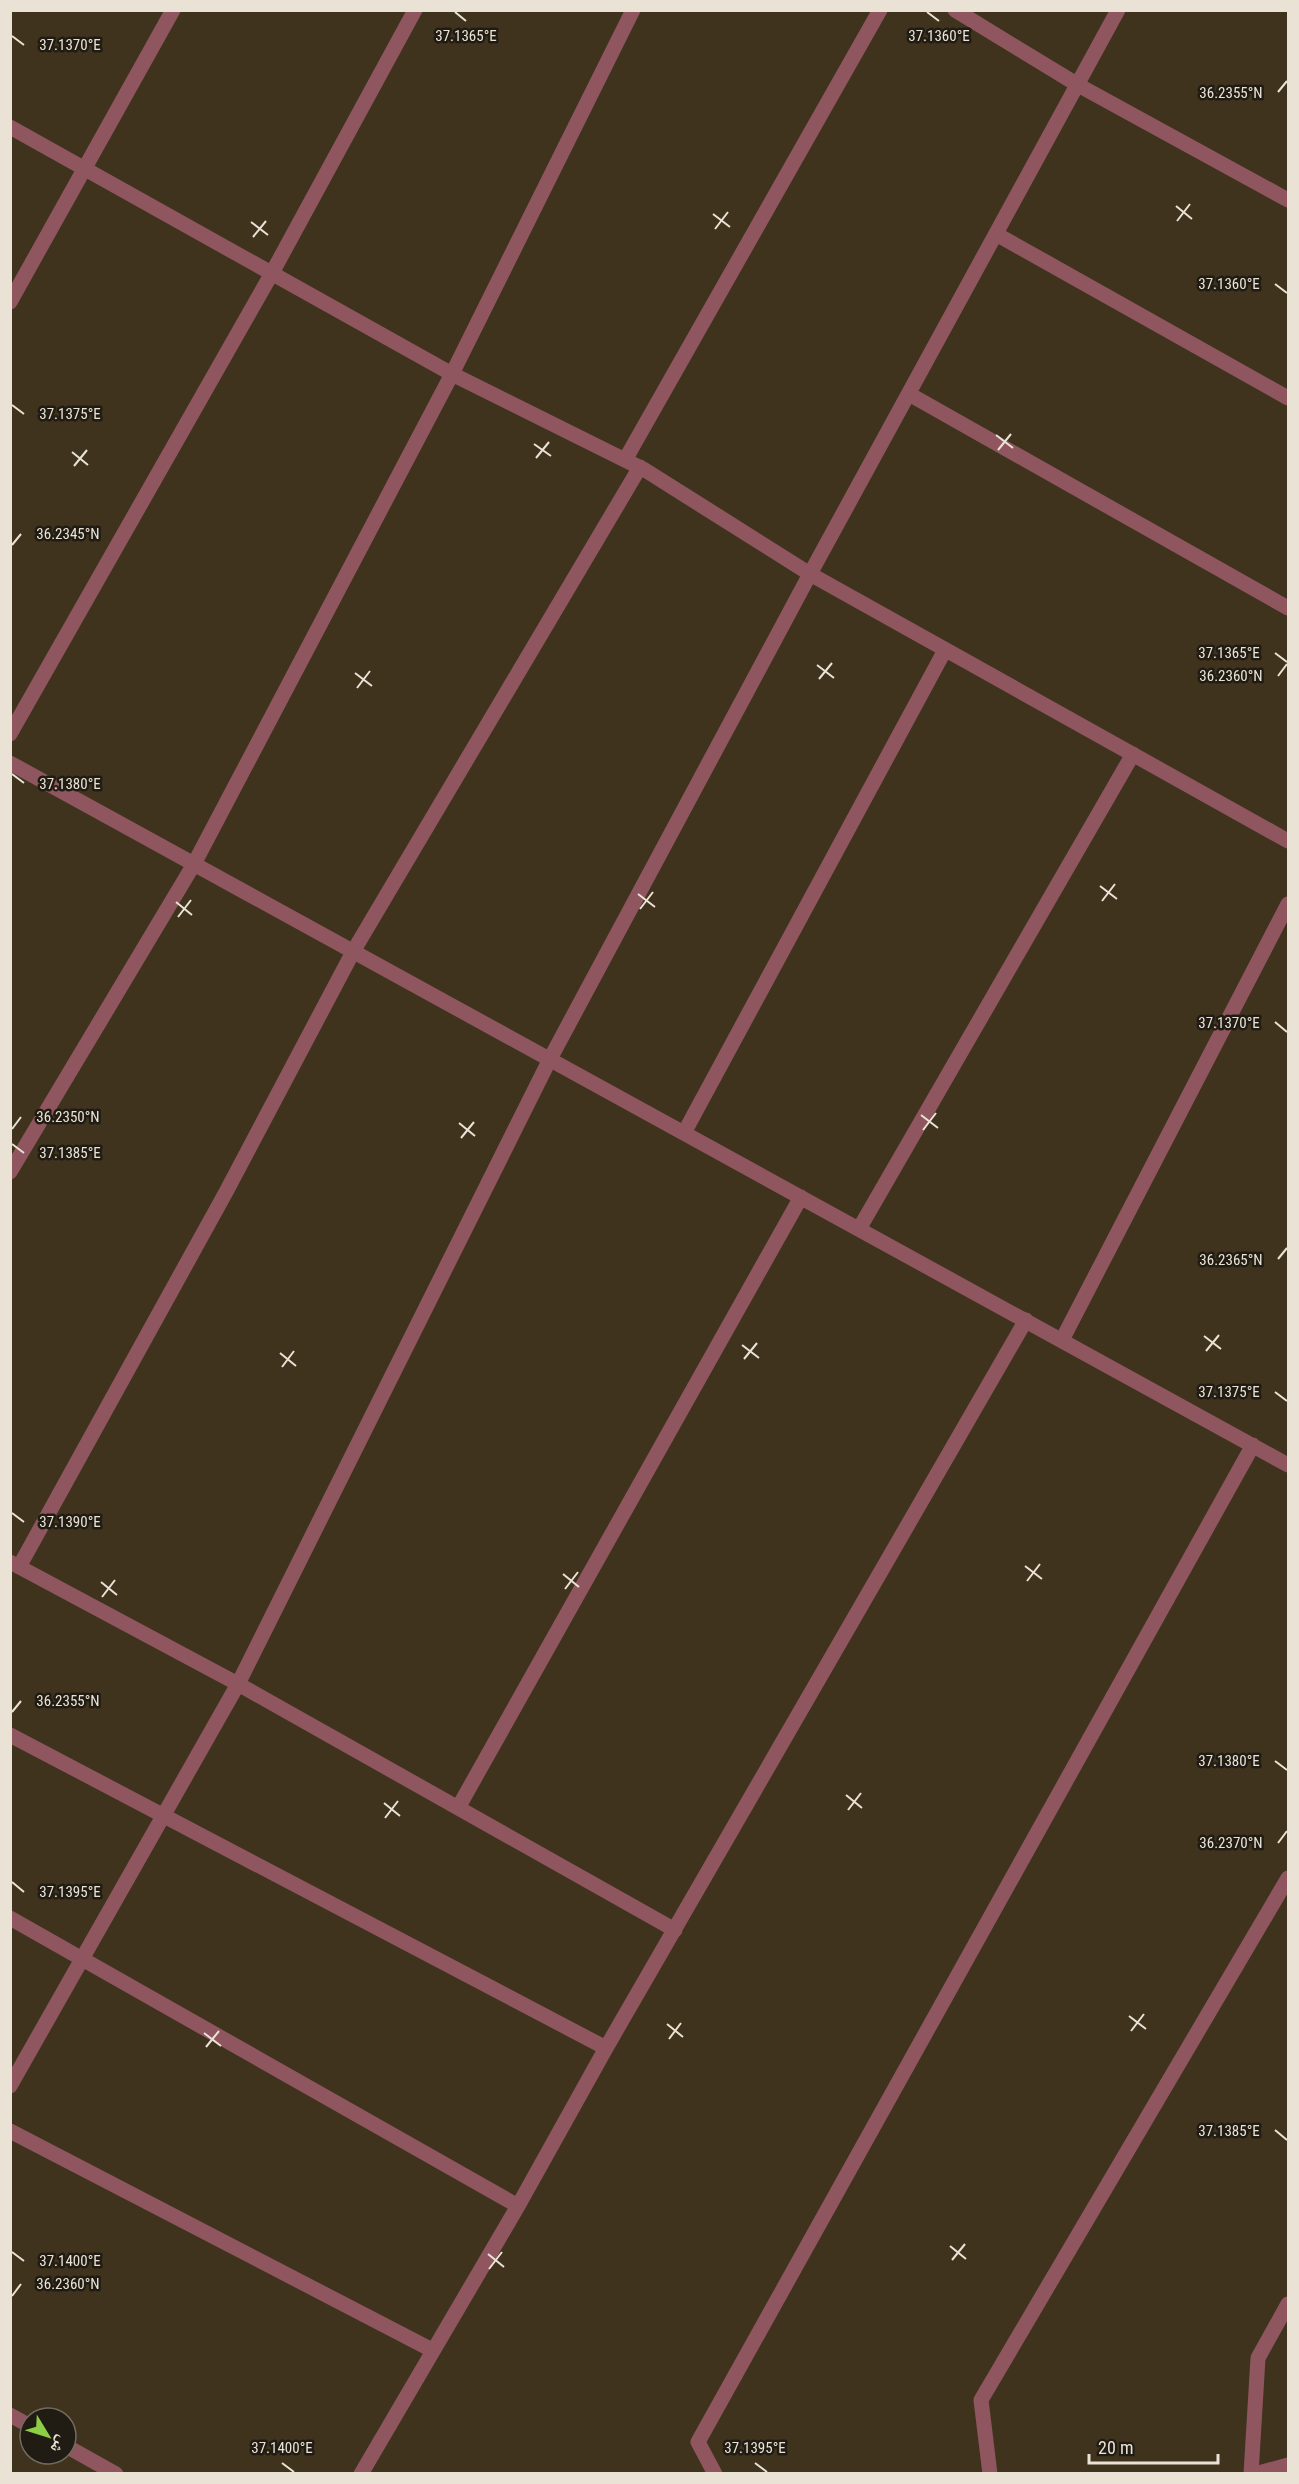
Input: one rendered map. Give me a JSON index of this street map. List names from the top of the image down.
{
  "scale_bar": "20 m",
  "north": "bottom right",
  "coordinates": [
    "37.1365°E",
    "37.1360°E",
    "37.1370°E",
    "36.2355°N",
    "37.1375°E",
    "36.2345°N",
    "36.2360°N",
    "37.1380°E",
    "36.2350°N",
    "37.1385°E",
    "36.2365°N",
    "37.1390°E",
    "36.2370°N",
    "37.1395°E",
    "37.1400°E"
  ]
}
